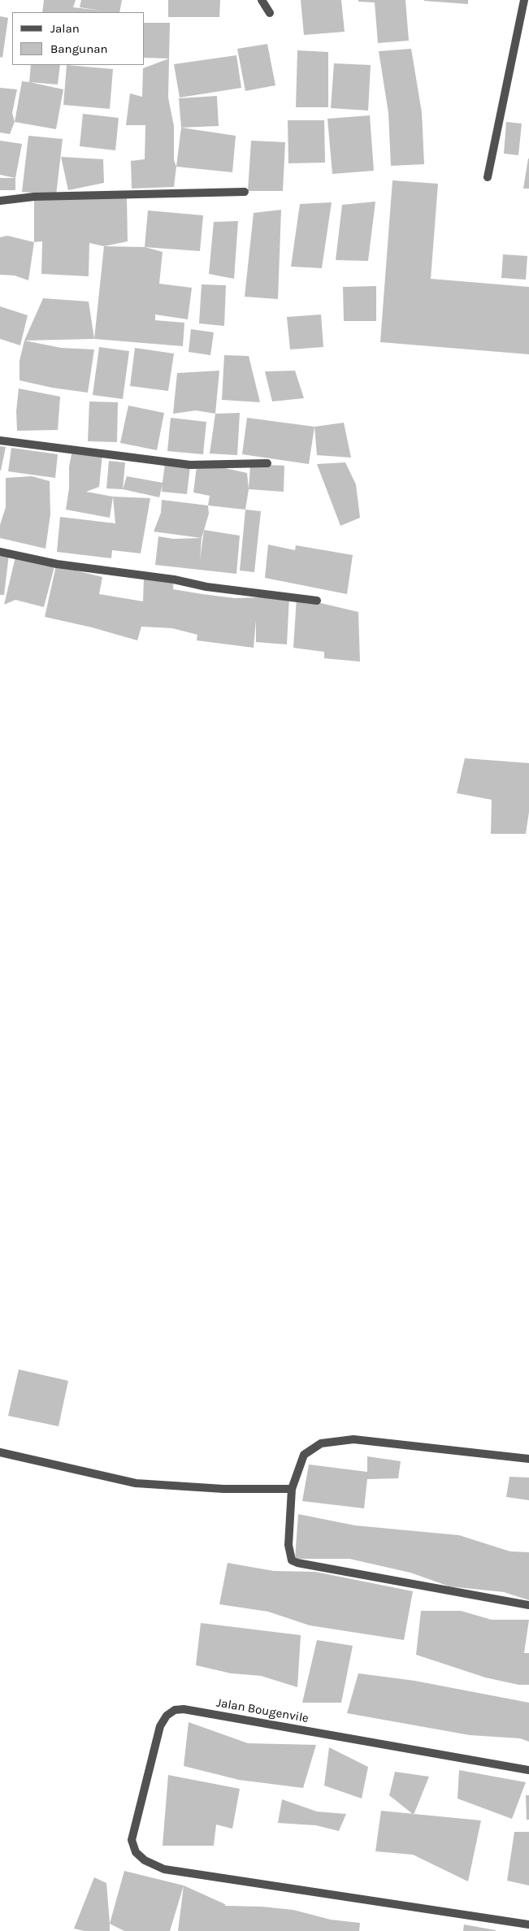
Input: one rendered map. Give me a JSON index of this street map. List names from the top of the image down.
{
  "streets": {
    "street": ["Jalan Bougenvile"]
  },
  "legend": ["Jalan", "Bangunan"]
}
